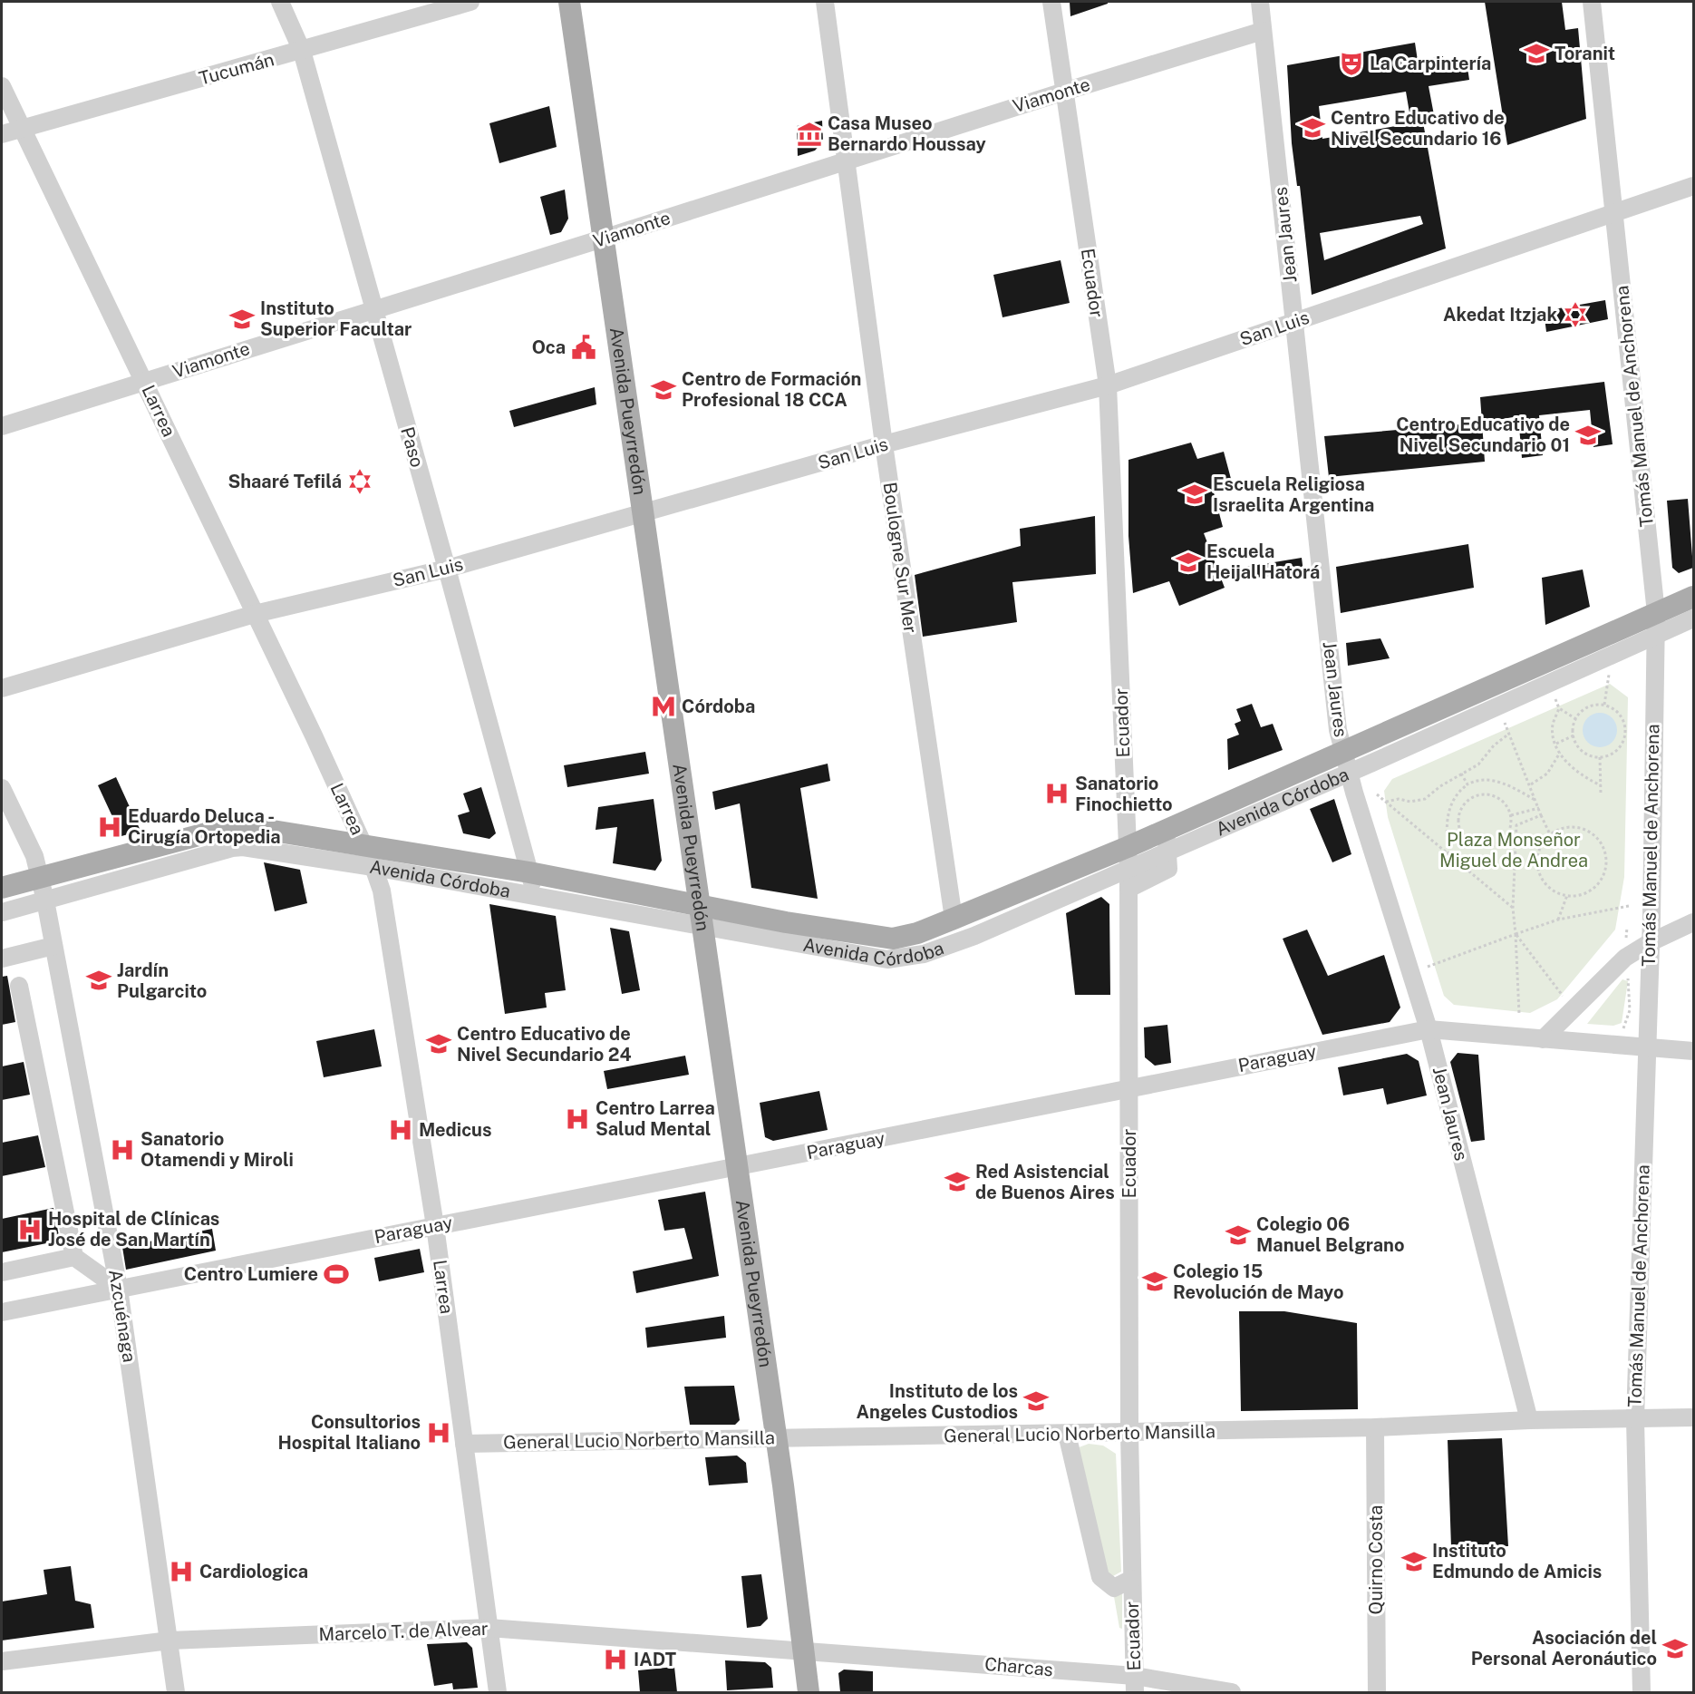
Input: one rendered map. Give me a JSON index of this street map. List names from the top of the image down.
{
  "streets": {
    "main road": ["Avenida Pueyrredón", "Avenida Córdoba"],
    "street": [
      "Tucumán",
      "Viamonte",
      "Jean Jaures",
      "Ecuador",
      "San Luis",
      "Tomás Manuel de Anchorena",
      "Larrea",
      "Paso",
      "Boulogne Sur Mer",
      "Paraguay",
      "Azcuénaga",
      "General Lucio Norberto Mansilla",
      "Quirno Costa",
      "Marcelo T. de Alvear",
      "Charcas"
    ]
  },
  "crossings": [
    ["Tucumán", "Larrea"],
    ["Tucumán", "Paso"],
    ["Viamonte", "Jean Jaures"],
    ["Viamonte", "Ecuador"],
    ["Viamonte", "Larrea"],
    ["Viamonte", "Avenida Pueyrredón"],
    ["Viamonte", "Paso"],
    ["Viamonte", "Boulogne Sur Mer"],
    ["Jean Jaures", "San Luis"],
    ["Jean Jaures", "Avenida Córdoba"],
    ["Jean Jaures", "Paraguay"],
    ["Jean Jaures", "General Lucio Norberto Mansilla"],
    ["Ecuador", "San Luis"],
    ["Ecuador", "Avenida Córdoba"],
    ["Ecuador", "Paraguay"],
    ["Ecuador", "General Lucio Norberto Mansilla"],
    ["Ecuador", "Charcas"],
    ["San Luis", "Tomás Manuel de Anchorena"],
    ["San Luis", "Larrea"],
    ["San Luis", "Avenida Pueyrredón"],
    ["San Luis", "Paso"],
    ["San Luis", "Boulogne Sur Mer"],
    ["Tomás Manuel de Anchorena", "Avenida Córdoba"],
    ["Tomás Manuel de Anchorena", "Paraguay"],
    ["Tomás Manuel de Anchorena", "General Lucio Norberto Mansilla"],
    ["Larrea", "Avenida Córdoba"],
    ["Larrea", "Paraguay"],
    ["Larrea", "General Lucio Norberto Mansilla"],
    ["Larrea", "Marcelo T. de Alvear"],
    ["Avenida Pueyrredón", "Avenida Córdoba"],
    ["Avenida Pueyrredón", "Paraguay"],
    ["Avenida Pueyrredón", "General Lucio Norberto Mansilla"],
    ["Avenida Pueyrredón", "Marcelo T. de Alvear"],
    ["Avenida Pueyrredón", "Charcas"],
    ["Paso", "Avenida Córdoba"],
    ["Boulogne Sur Mer", "Avenida Córdoba"],
    ["Avenida Córdoba", "Azcuénaga"],
    ["Paraguay", "Azcuénaga"],
    ["Azcuénaga", "Marcelo T. de Alvear"],
    ["General Lucio Norberto Mansilla", "Quirno Costa"],
    ["Marcelo T. de Alvear", "Charcas"]
  ],
  "parks": ["Plaza Monseñor Miguel de Andrea"],
  "places": {
    "school or university": [
      "Toranit",
      "Centro Educativo de Nivel Secundario 16",
      "Instituto Superior Facultar",
      "Centro de Formación Profesional 18 CCA",
      "Centro Educativo de Nivel Secundario 01",
      "Escuela Religiosa Israelita Argentina",
      "Escuela Heijal Hatorá",
      "Jardín Pulgarcito",
      "Centro Educativo de Nivel Secundario 24",
      "Red Asistencial de Buenos Aires",
      "Colegio 06 Manuel Belgrano",
      "Colegio 15 Revolución de Mayo",
      "Instituto de los Angeles Custodios",
      "Instituto Edmundo de Amicis",
      "Asociación del Personal Aeronáutico"
    ],
    "theatre": ["La Carpintería"],
    "museum": ["Casa Museo Bernardo Houssay"],
    "synagogue": ["Akedat Itzjak", "Shaaré Tefilá"],
    "public building": ["Oca"],
    "metro station": ["Córdoba"],
    "hospital": [
      "Sanatorio Finochietto",
      "Eduardo Deluca - Cirugía Ortopedia",
      "Centro Larrea Salud Mental",
      "Medicus",
      "Sanatorio Otamendi y Miroli",
      "Hospital de Clínicas José de San Martín",
      "Consultorios Hospital Italiano",
      "Cardiologica",
      "IADT"
    ],
    "sports": ["Centro Lumiere"]
  }
}
